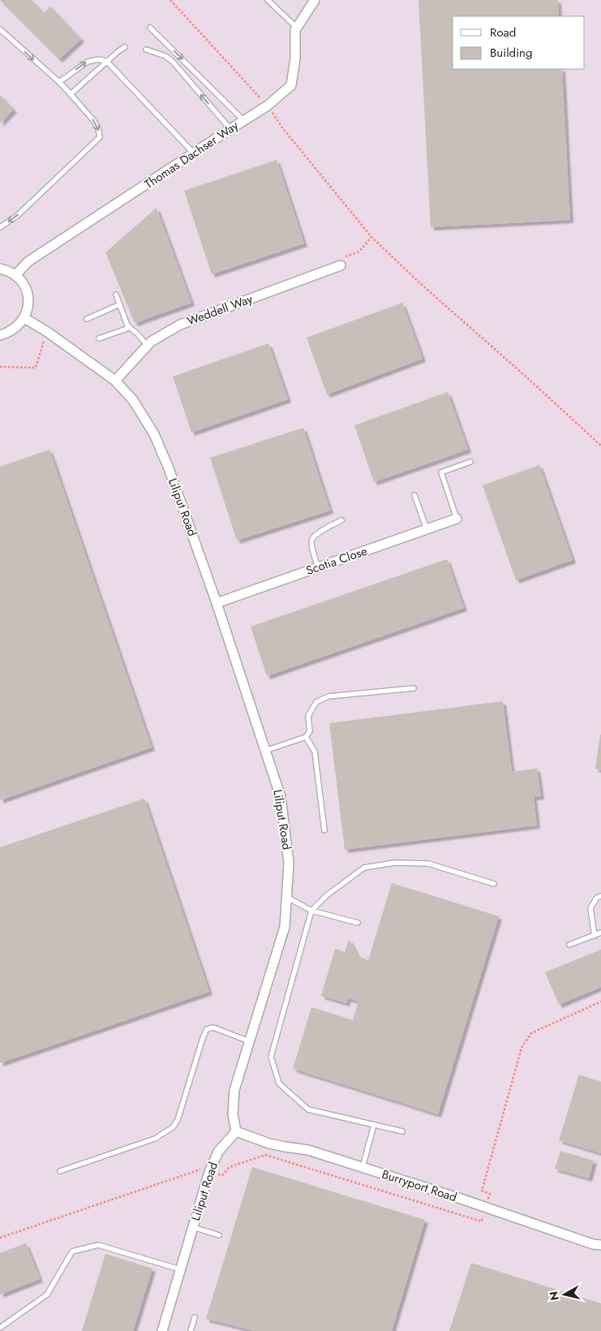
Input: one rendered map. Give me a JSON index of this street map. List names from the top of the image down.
{
  "streets": {
    "street": [
      "Thomas Dachser Way",
      "Weddell Way",
      "Liliput Road",
      "Scotia Close",
      "Burryport Road"
    ]
  },
  "crossings": [
    ["Weddell Way", "Liliput Road"],
    ["Liliput Road", "Scotia Close"],
    ["Liliput Road", "Burryport Road"]
  ],
  "legend": ["Road", "Building"],
  "north": "left"
}
